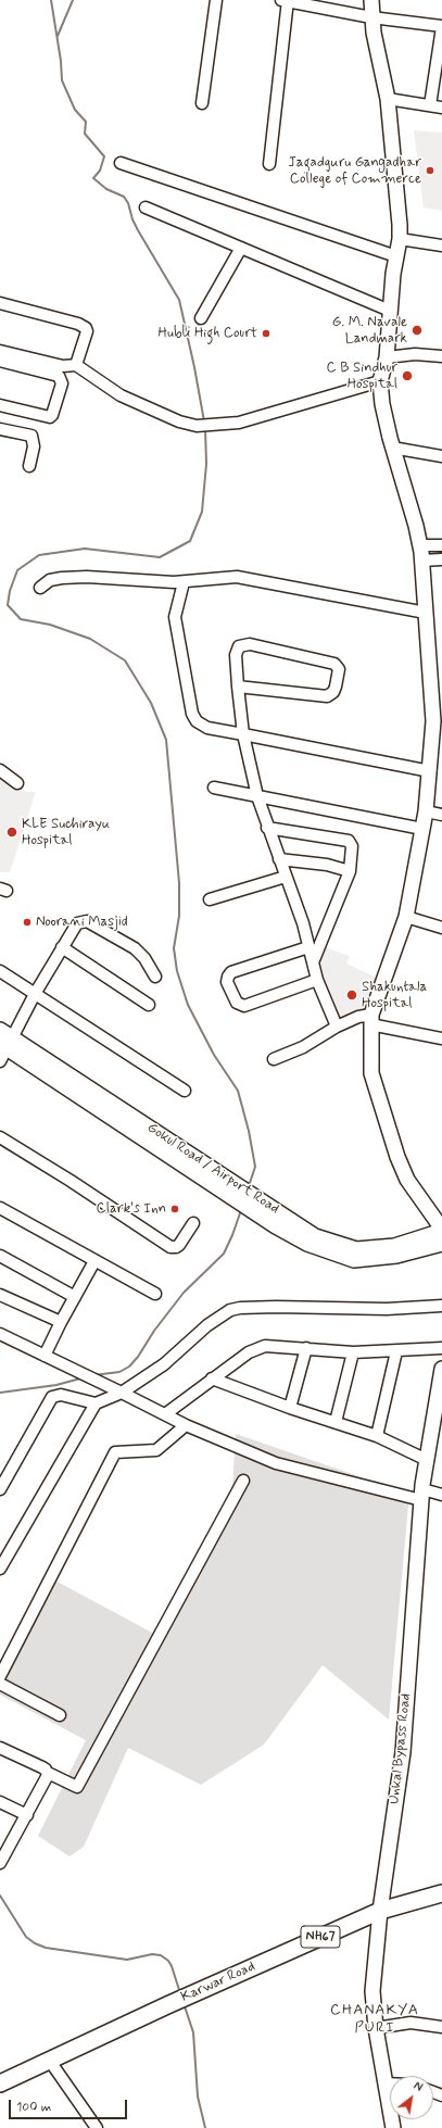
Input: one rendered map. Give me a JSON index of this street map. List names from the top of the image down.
{
  "streets": {
    "highway": ["NH67", "Karwar Road"],
    "main road": ["Gokul Road / Airport Road", "Unkal Bypass Road"]
  },
  "crossings": [
    ["Unkal Bypass Road", "Karwar Road"]
  ],
  "districts": ["CHANAKYA PURI"],
  "places": [
    "Jagadguru Gangadhar College of Commerce",
    "G. M. Navale Landmark",
    "Hubli High Court",
    "C B Sindhur Hospital",
    "KLE Suchirayu Hospital",
    "Noorani Masjid",
    "Shakuntala Hospital",
    "Clark's Inn"
  ],
  "scale_bar": "100 m",
  "north": "top right"
}
